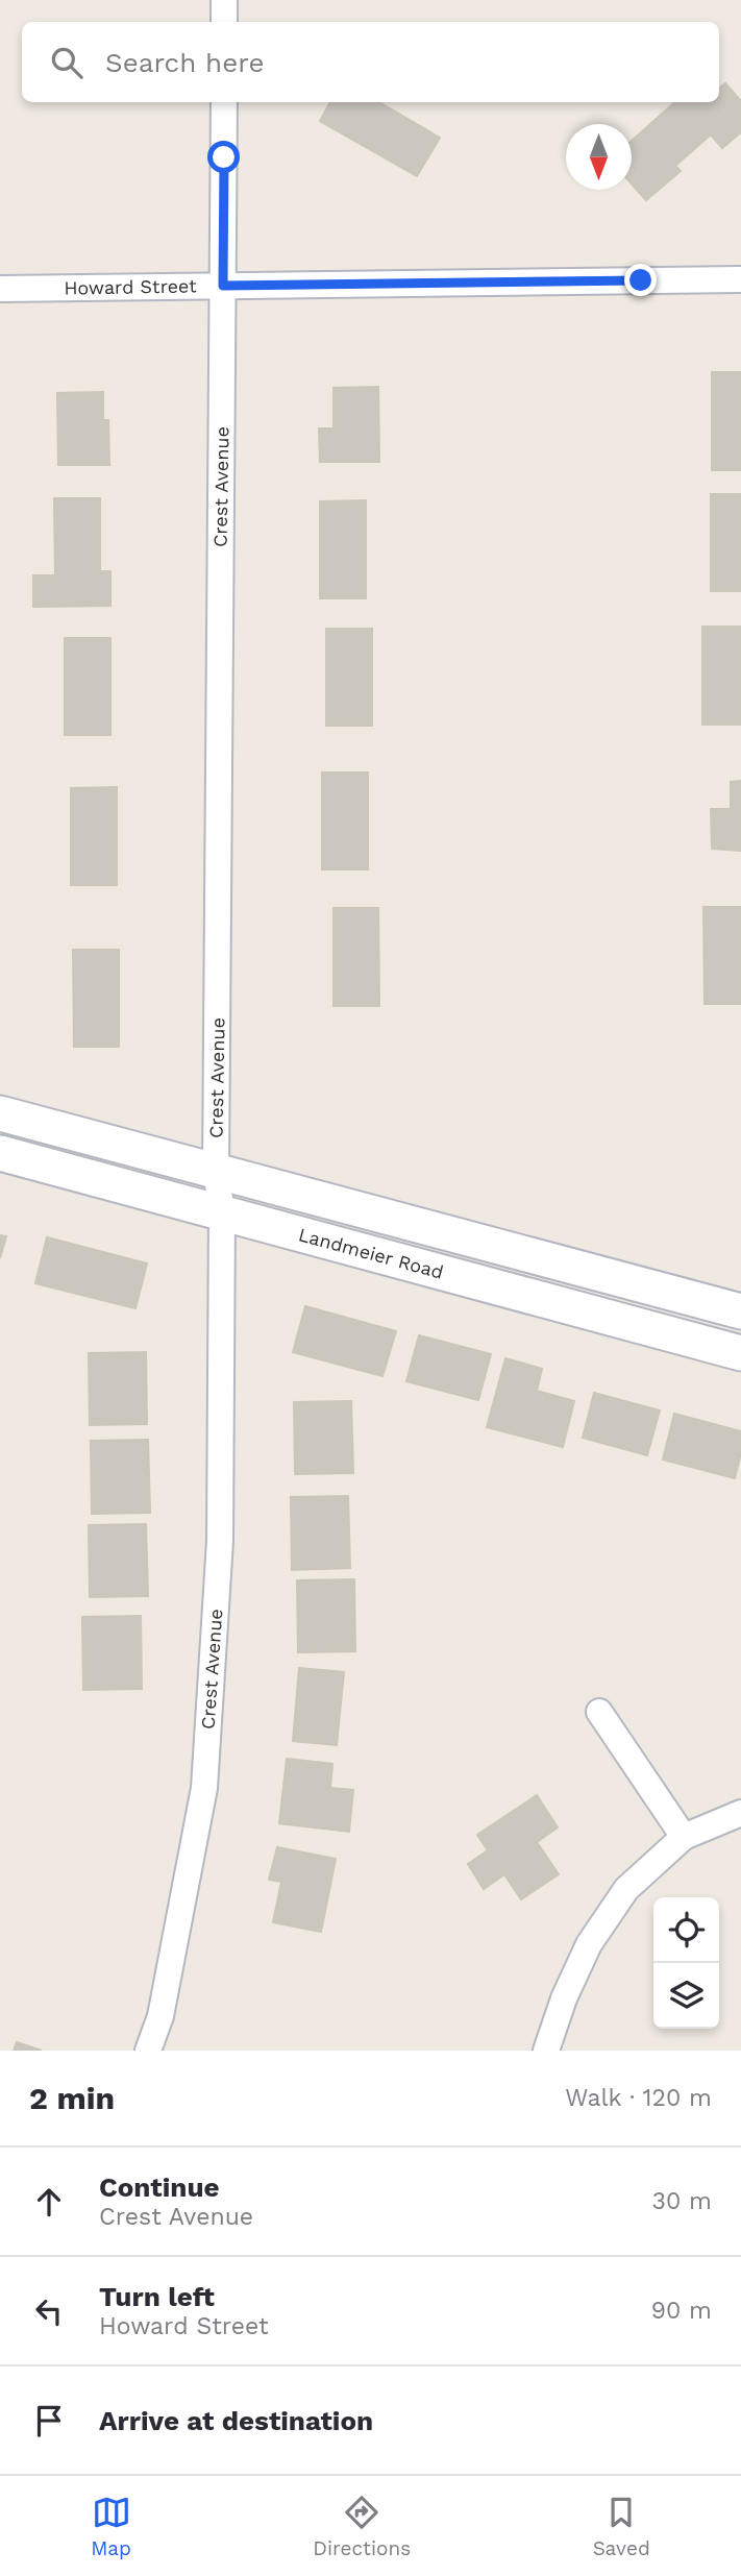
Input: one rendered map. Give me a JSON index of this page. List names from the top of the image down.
{
  "streets": {
    "street": ["Howard Street", "Crest Avenue", "Landmeier Road"]
  },
  "crossings": [
    ["Howard Street", "Crest Avenue"],
    ["Crest Avenue", "Landmeier Road"]
  ],
  "north": "bottom",
  "page": {
    "search": "Search here",
    "heading": ["2 min", "Walk · 120 m"],
    "list": [
      ["Continue", "Crest Avenue", "30 m"],
      ["Turn left", "Howard Street", "90 m"],
      "Arrive at destination"
    ],
    "nav": ["Map", "Directions", "Saved"]
  }
}
